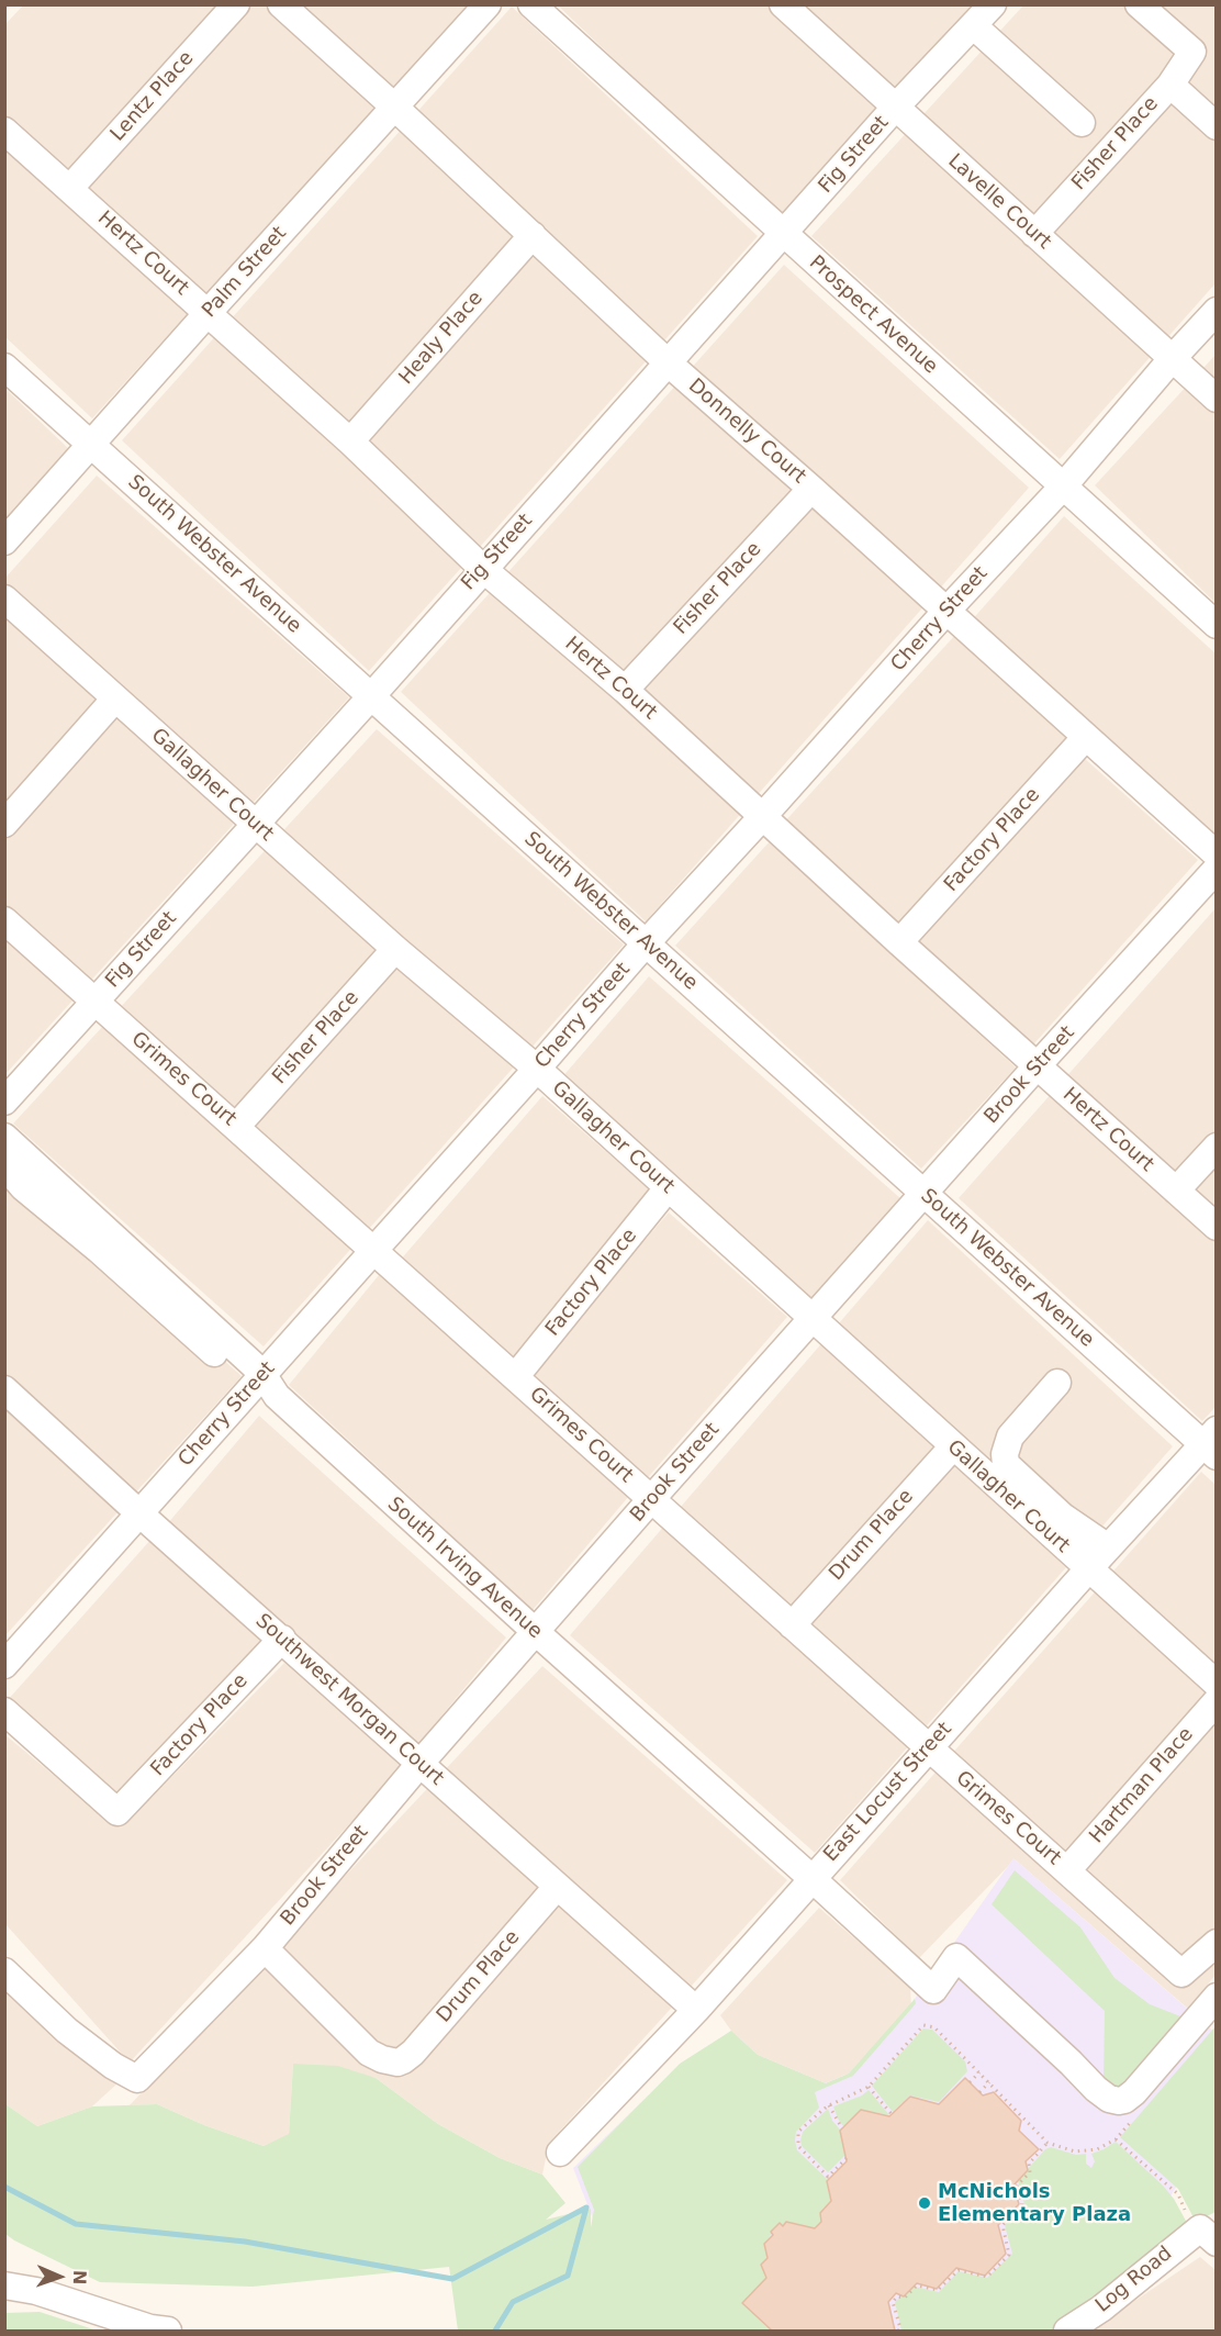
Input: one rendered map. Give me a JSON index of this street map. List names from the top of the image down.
{
  "streets": {
    "street": [
      "Lentz Place",
      "Fisher Place",
      "Fig Street",
      "Lavelle Court",
      "Hertz Court",
      "Palm Street",
      "Prospect Avenue",
      "Healy Place",
      "Donnelly Court",
      "South Webster Avenue",
      "Cherry Street",
      "Gallagher Court",
      "Factory Place",
      "Brook Street",
      "Grimes Court",
      "Drum Place",
      "South Irving Avenue",
      "Southwest Morgan Court",
      "Hartman Place",
      "East Locust Street",
      "Log Road"
    ]
  },
  "crossings": [
    ["Lentz Place", "Hertz Court"],
    ["Fisher Place", "Lavelle Court"],
    ["Fisher Place", "Hertz Court"],
    ["Fisher Place", "Donnelly Court"],
    ["Fisher Place", "Gallagher Court"],
    ["Fisher Place", "Grimes Court"],
    ["Fig Street", "Lavelle Court"],
    ["Fig Street", "Hertz Court"],
    ["Fig Street", "Prospect Avenue"],
    ["Fig Street", "Donnelly Court"],
    ["Fig Street", "South Webster Avenue"],
    ["Fig Street", "Gallagher Court"],
    ["Fig Street", "Grimes Court"],
    ["Lavelle Court", "Cherry Street"],
    ["Hertz Court", "Palm Street"],
    ["Hertz Court", "Healy Place"],
    ["Hertz Court", "Cherry Street"],
    ["Hertz Court", "Factory Place"],
    ["Hertz Court", "Brook Street"],
    ["Palm Street", "Donnelly Court"],
    ["Palm Street", "South Webster Avenue"],
    ["Prospect Avenue", "Cherry Street"],
    ["Healy Place", "Donnelly Court"],
    ["Donnelly Court", "Cherry Street"],
    ["Donnelly Court", "Factory Place"],
    ["South Webster Avenue", "Cherry Street"],
    ["South Webster Avenue", "Brook Street"],
    ["South Webster Avenue", "East Locust Street"],
    ["Cherry Street", "Gallagher Court"],
    ["Cherry Street", "Grimes Court"],
    ["Cherry Street", "South Irving Avenue"],
    ["Cherry Street", "Southwest Morgan Court"],
    ["Gallagher Court", "Factory Place"],
    ["Gallagher Court", "Brook Street"],
    ["Gallagher Court", "Drum Place"],
    ["Gallagher Court", "East Locust Street"],
    ["Factory Place", "Grimes Court"],
    ["Factory Place", "Southwest Morgan Court"],
    ["Brook Street", "Grimes Court"],
    ["Brook Street", "Drum Place"],
    ["Brook Street", "South Irving Avenue"],
    ["Brook Street", "Southwest Morgan Court"],
    ["Grimes Court", "Drum Place"],
    ["Grimes Court", "Hartman Place"],
    ["Grimes Court", "East Locust Street"],
    ["Drum Place", "Southwest Morgan Court"],
    ["South Irving Avenue", "East Locust Street"],
    ["Southwest Morgan Court", "East Locust Street"]
  ],
  "places": ["McNichols Elementary Plaza"],
  "north": "right"
}
